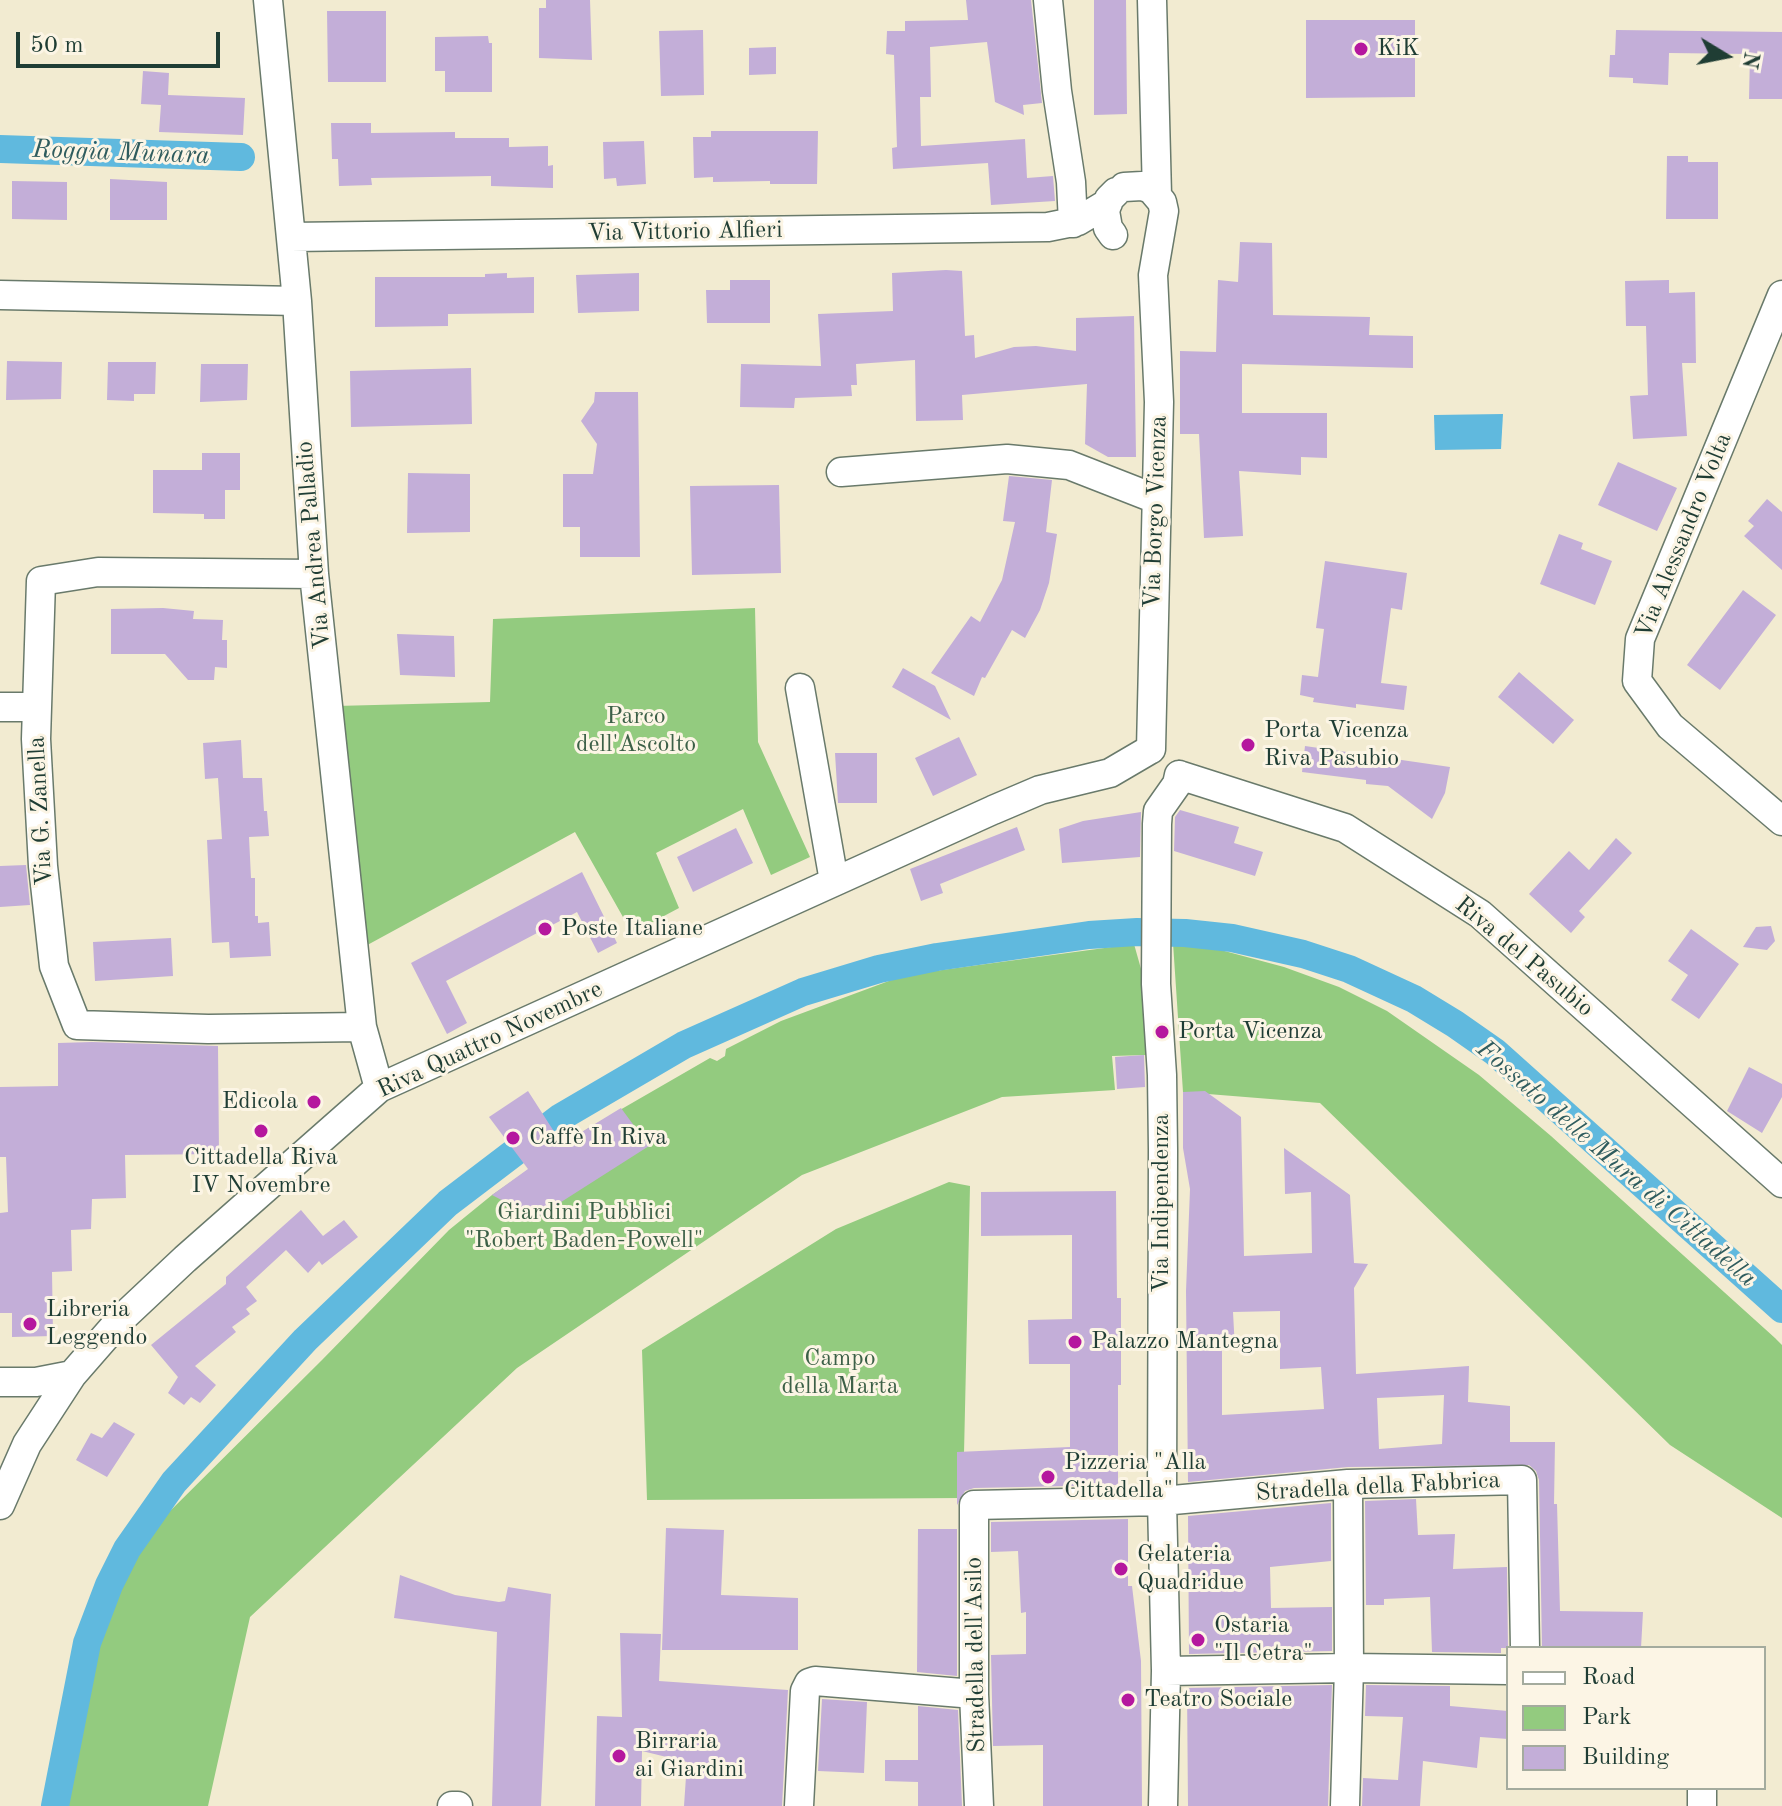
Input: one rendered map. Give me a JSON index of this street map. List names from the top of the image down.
{
  "streets": {
    "street": [
      "Via Vittorio Alfieri",
      "Via Borgo Vicenza",
      "Via Alessandro Volta",
      "Via Andrea Palladio",
      "Via G. Zanella",
      "Riva del Pasubio",
      "Riva Quattro Novembre",
      "Via Indipendenza",
      "Stradella della Fabbrica",
      "Stradella dell'Asilo"
    ]
  },
  "crossings": [
    ["Via Vittorio Alfieri", "Via Borgo Vicenza"],
    ["Via Vittorio Alfieri", "Via Andrea Palladio"],
    ["Via Borgo Vicenza", "Riva del Pasubio"],
    ["Via Borgo Vicenza", "Riva Quattro Novembre"],
    ["Via Andrea Palladio", "Via G. Zanella"],
    ["Via Andrea Palladio", "Riva Quattro Novembre"],
    ["Riva del Pasubio", "Riva Quattro Novembre"],
    ["Riva del Pasubio", "Via Indipendenza"],
    ["Via Indipendenza", "Stradella della Fabbrica"],
    ["Stradella della Fabbrica", "Stradella dell'Asilo"]
  ],
  "water": ["Roggia Munara", "Fossato delle Mura di Cittadella"],
  "parks": ["Parco dell'Ascolto", "Giardini Pubblici \"Robert Baden-Powell\"", "Campo della Marta"],
  "places": [
    "KiK",
    "Porta Vicenza Riva Pasubio",
    "Poste Italiane",
    "Porta Vicenza",
    "Edicola",
    "Cittadella Riva IV Novembre",
    "Caffè In Riva",
    "Libreria Leggendo",
    "Palazzo Mantegna",
    "Pizzeria \"Alla Cittadella\"",
    "Gelateria Quadridue",
    "Ostaria \"Il Cetra\"",
    "Teatro Sociale",
    "Birraria ai Giardini"
  ],
  "legend": ["Road", "Park", "Building"],
  "scale_bar": "50 m",
  "north": "right"
}
